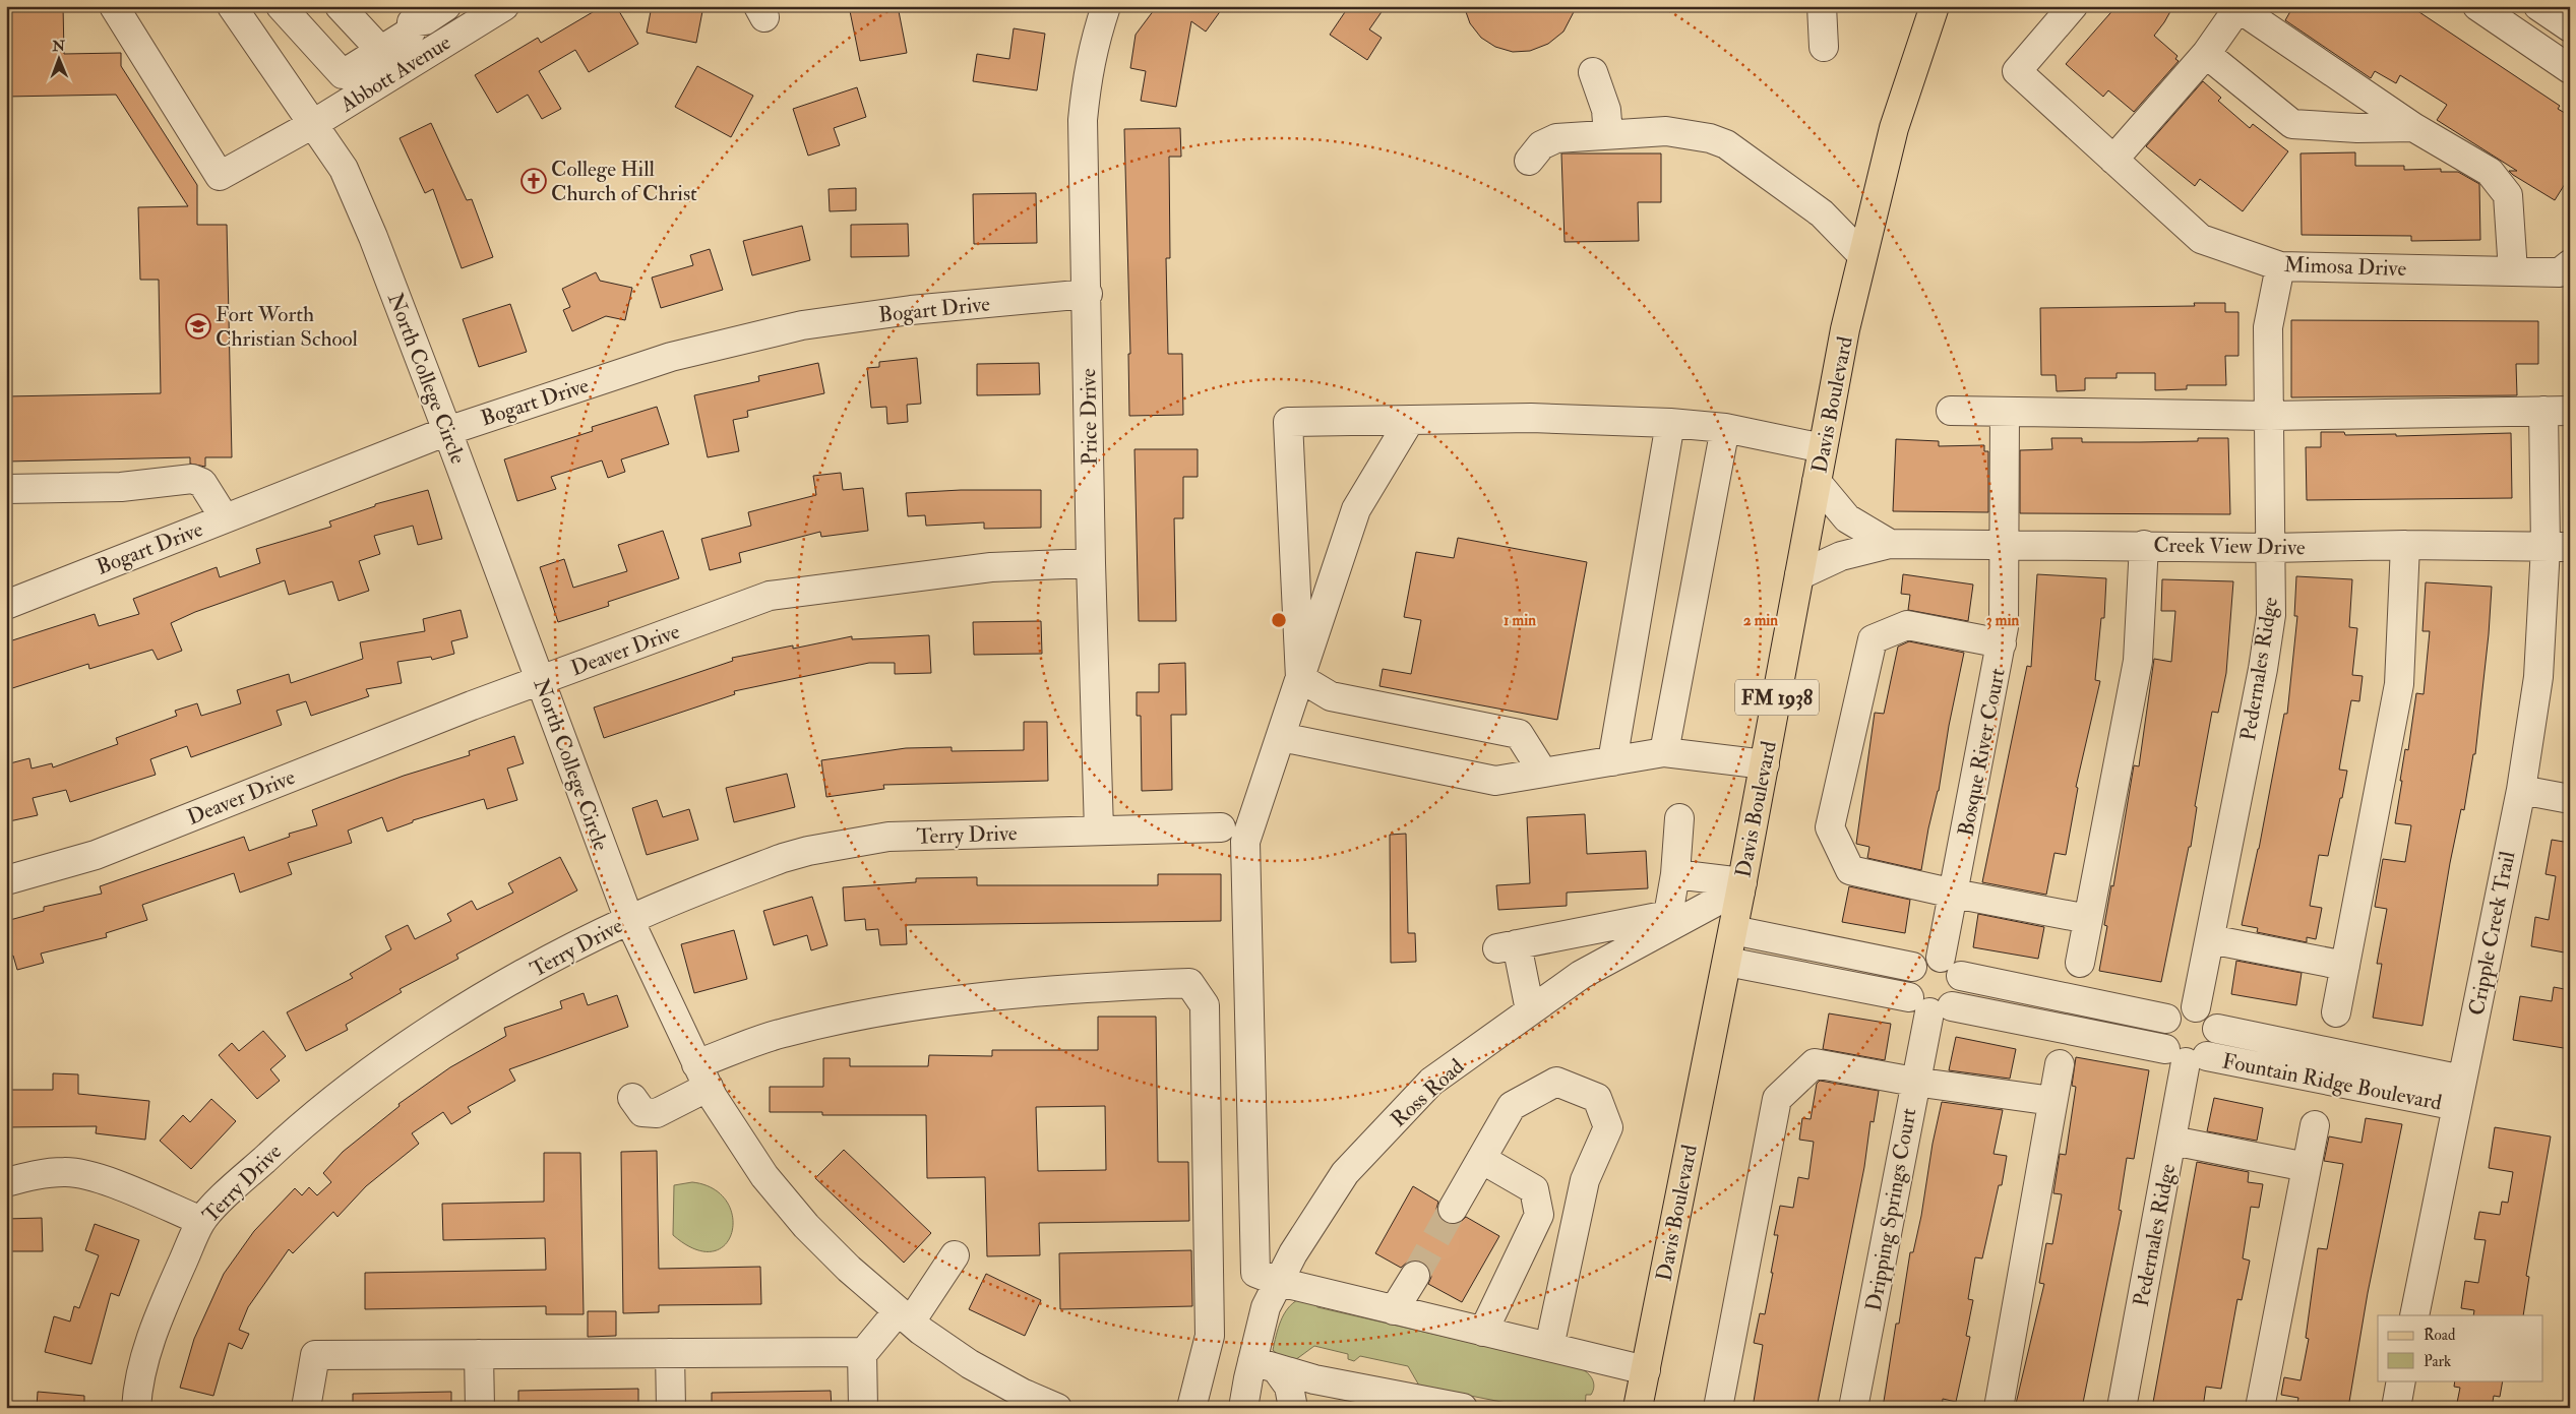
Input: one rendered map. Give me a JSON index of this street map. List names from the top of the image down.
{
  "streets": {
    "main road": ["Davis Boulevard", "FM 1938"],
    "street": [
      "Abbott Avenue",
      "Mimosa Drive",
      "Bogart Drive",
      "North College Circle",
      "Price Drive",
      "Creek View Drive",
      "Deaver Drive",
      "Pedernales Ridge",
      "Bosque River Court",
      "Terry Drive",
      "Cripple Creek Trail",
      "Fountain Ridge Boulevard",
      "Ross Road",
      "Dripping Springs Court"
    ]
  },
  "crossings": [
    ["Abbott Avenue", "North College Circle"],
    ["Mimosa Drive", "Pedernales Ridge"],
    ["Bogart Drive", "North College Circle"],
    ["Bogart Drive", "Price Drive"],
    ["North College Circle", "Deaver Drive"],
    ["North College Circle", "Terry Drive"],
    ["Davis Boulevard", "Creek View Drive"],
    ["Davis Boulevard", "Fountain Ridge Boulevard"],
    ["Davis Boulevard", "Ross Road"],
    ["Price Drive", "Deaver Drive"],
    ["Price Drive", "Terry Drive"],
    ["Creek View Drive", "Pedernales Ridge"],
    ["Creek View Drive", "Bosque River Court"],
    ["Creek View Drive", "Cripple Creek Trail"],
    ["Pedernales Ridge", "Fountain Ridge Boulevard"],
    ["Bosque River Court", "Fountain Ridge Boulevard"],
    ["Bosque River Court", "Dripping Springs Court"],
    ["Cripple Creek Trail", "Fountain Ridge Boulevard"],
    ["Fountain Ridge Boulevard", "Dripping Springs Court"]
  ],
  "places": {
    "church": ["College Hill Church of Christ"],
    "school or university": ["Fort Worth Christian School"]
  },
  "legend": ["Road", "Park"],
  "north": "top",
  "rings": ["1 min", "2 min", "3 min"]
}
